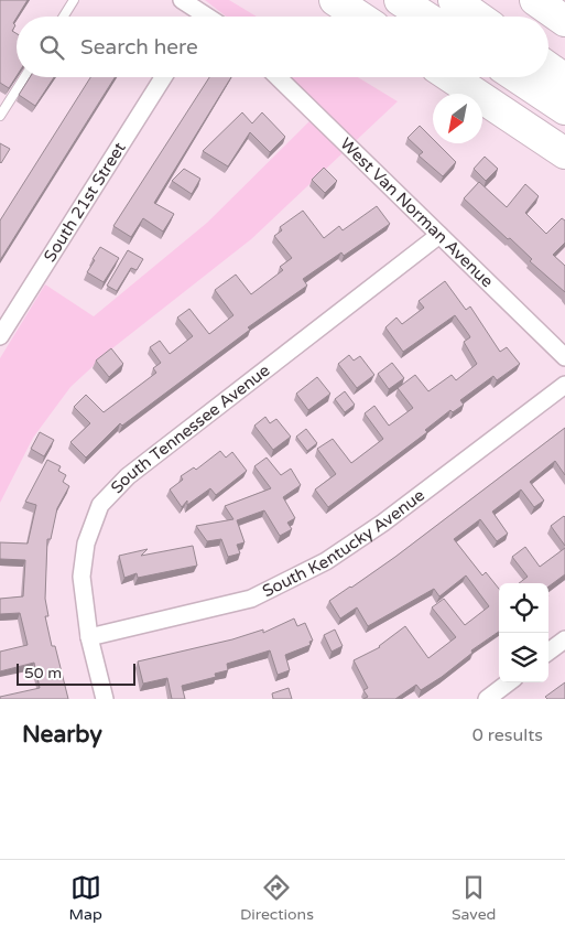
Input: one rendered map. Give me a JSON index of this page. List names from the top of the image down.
{
  "streets": {
    "street": [
      "South 21st Street",
      "West Van Norman Avenue",
      "South Tennessee Avenue",
      "South Kentucky Avenue"
    ]
  },
  "crossings": [
    ["West Van Norman Avenue", "South Tennessee Avenue"],
    ["South Tennessee Avenue", "South Kentucky Avenue"]
  ],
  "scale_bar": "50 m",
  "north": "bottom left",
  "page": {
    "search": "Search here",
    "scale": "50 m",
    "heading": ["Nearby", "0 results"],
    "nav": ["Map", "Directions", "Saved"]
  }
}
